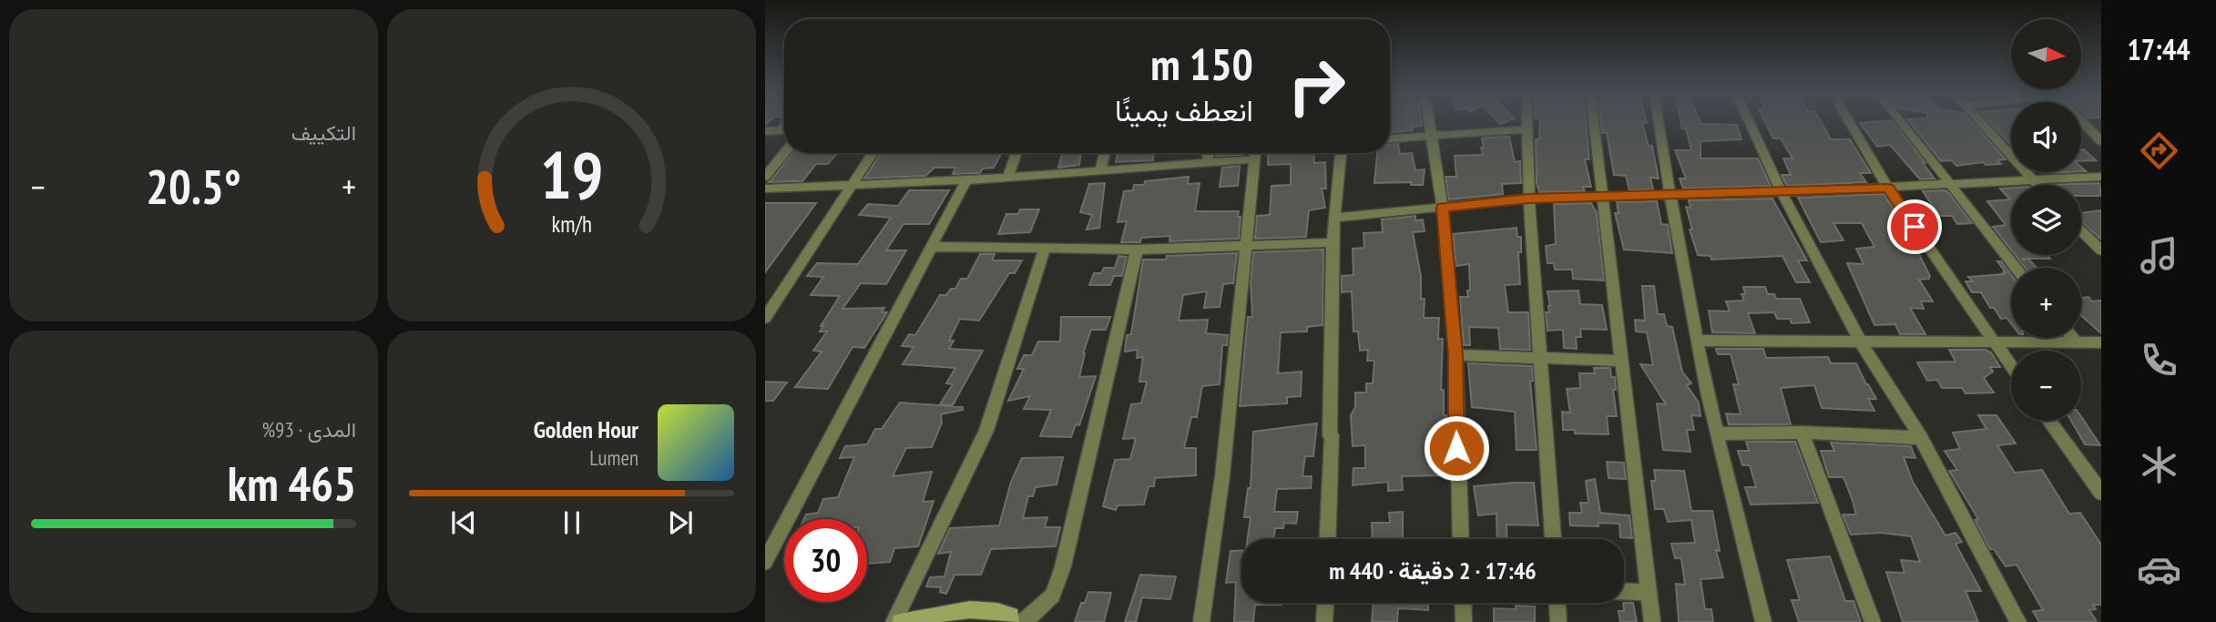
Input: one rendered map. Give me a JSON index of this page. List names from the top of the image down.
{
  "north": "right",
  "page": {
    "tabs": "17:44",
    "tile": [
      "التكييف",
      ["المدى · 93%", "465 km"]
    ],
    "map_buttons": ["+", "−"],
    "turn": ["150 m", "انعطف يمينًا"],
    "heat": ["−", "20.5°", "+"],
    "song": ["Golden Hour", "Lumen"],
    "limit": "30",
    "trip": "17:46 · 2 دقيقة · 440 m",
    "gauge": ["19", "km/h"]
  }
}
